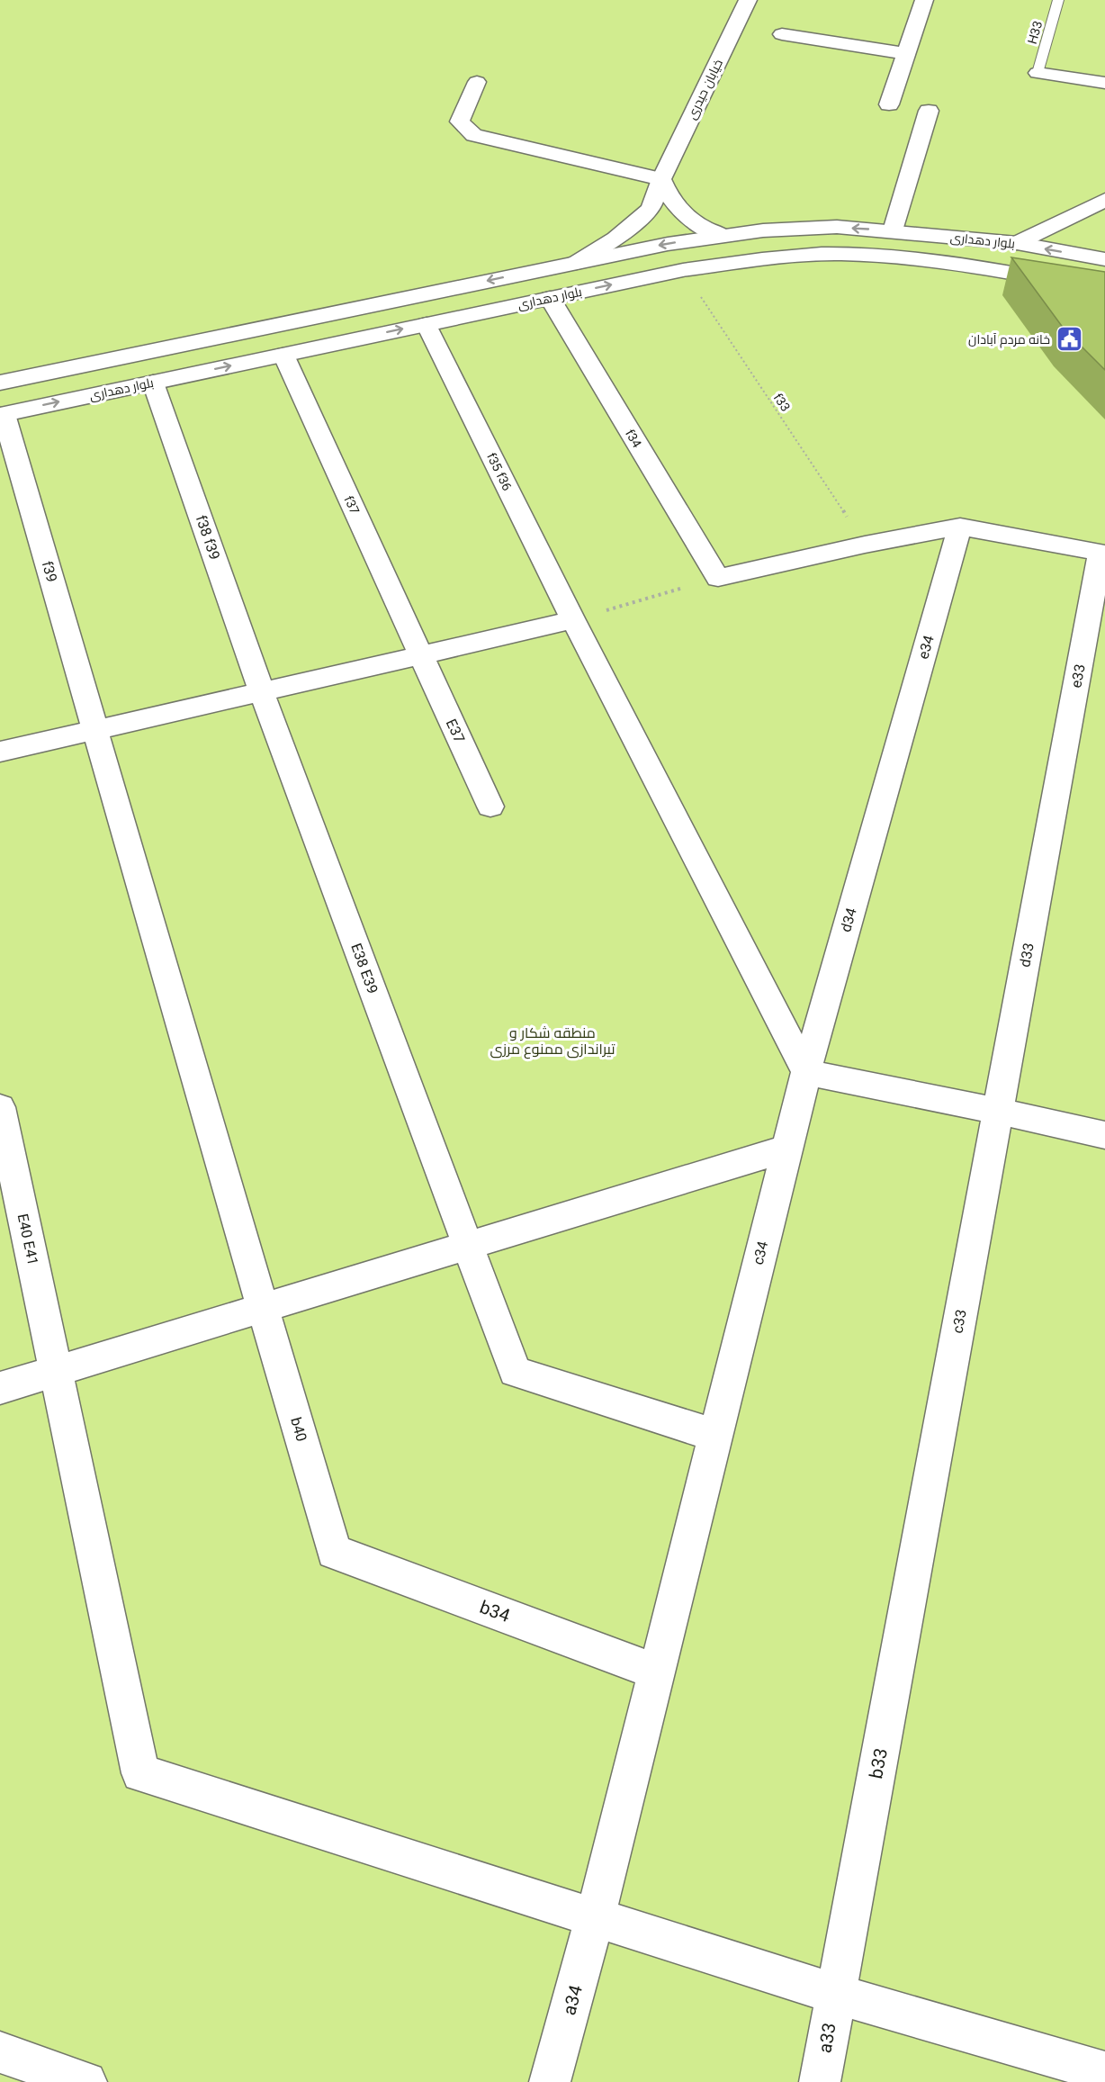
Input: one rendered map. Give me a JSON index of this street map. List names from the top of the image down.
{
  "streets": {
    "street": [
      "خیابان حیدری",
      "بلوار دهداری",
      "f34",
      "f35 f36",
      "f37",
      "f38 f39",
      "f39",
      "e34",
      "e33",
      "E37",
      "d34",
      "d33",
      "E38 E39",
      "E40 E41",
      "c34",
      "c33",
      "b40",
      "b34",
      "b33",
      "a34",
      "a33"
    ],
    "lane": ["H33"],
    "path": ["f33"]
  },
  "crossings": [
    ["خیابان حیدری", "بلوار دهداری"],
    ["بلوار دهداری", "f33"],
    ["بلوار دهداری", "f34"],
    ["بلوار دهداری", "f35 f36"],
    ["بلوار دهداری", "f37"],
    ["بلوار دهداری", "f38 f39"],
    ["بلوار دهداری", "f39"],
    ["f35 f36", "d34"],
    ["f35 f36", "c34"],
    ["f37", "E37"],
    ["f38 f39", "E38 E39"],
    ["f39", "b40"],
    ["e34", "d34"],
    ["e33", "d33"],
    ["d34", "c34"],
    ["d33", "c33"],
    ["E38 E39", "c34"],
    ["E40 E41", "a34"],
    ["c33", "b33"],
    ["b40", "b34"],
    ["b33", "a33"]
  ],
  "parks": ["منطقه شکار و تیراندازی ممنوع مرزی"],
  "places": {
    "public building": ["خانه مردم آبادان"]
  }
}
